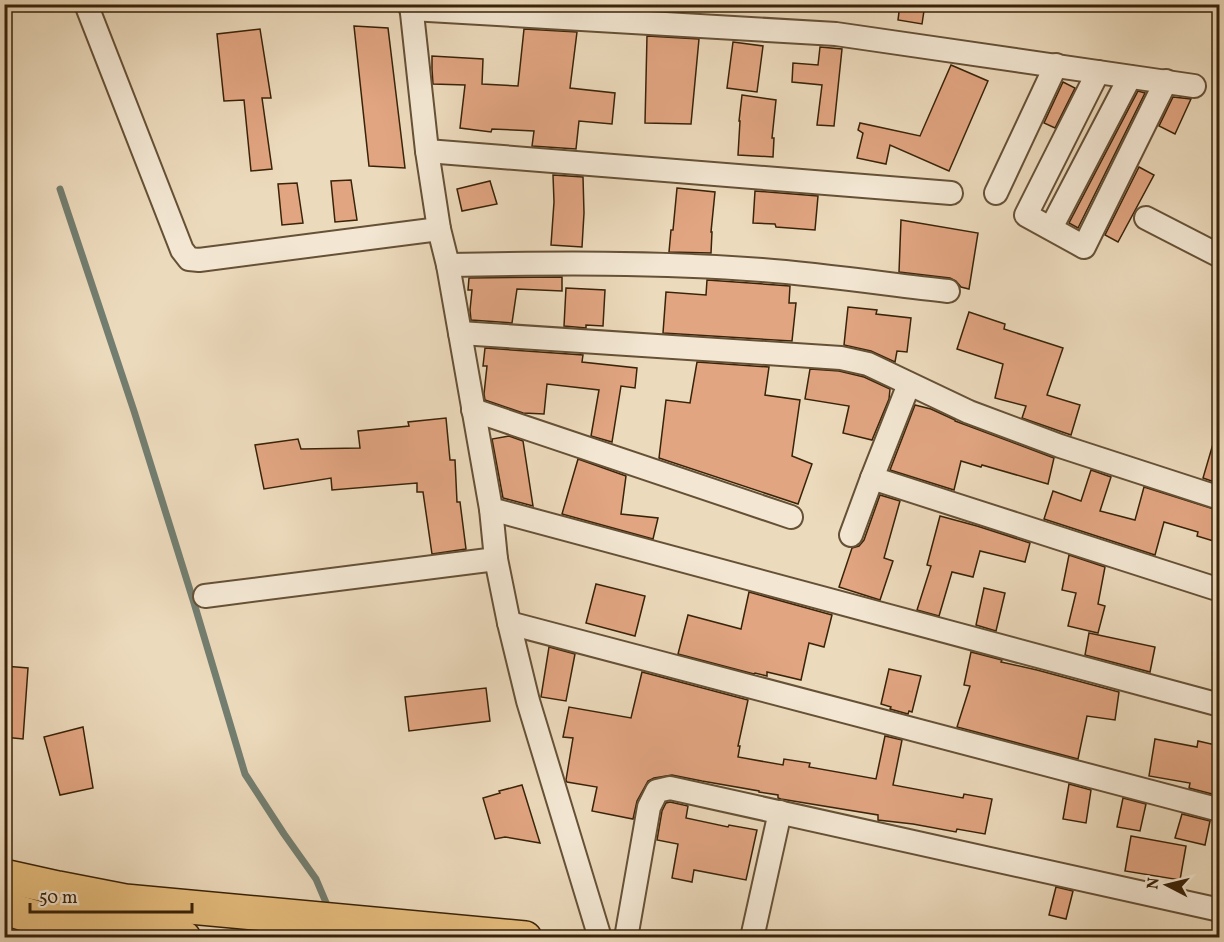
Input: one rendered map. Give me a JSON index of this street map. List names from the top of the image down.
{
  "scale_bar": "50 m",
  "north": "left"
}
